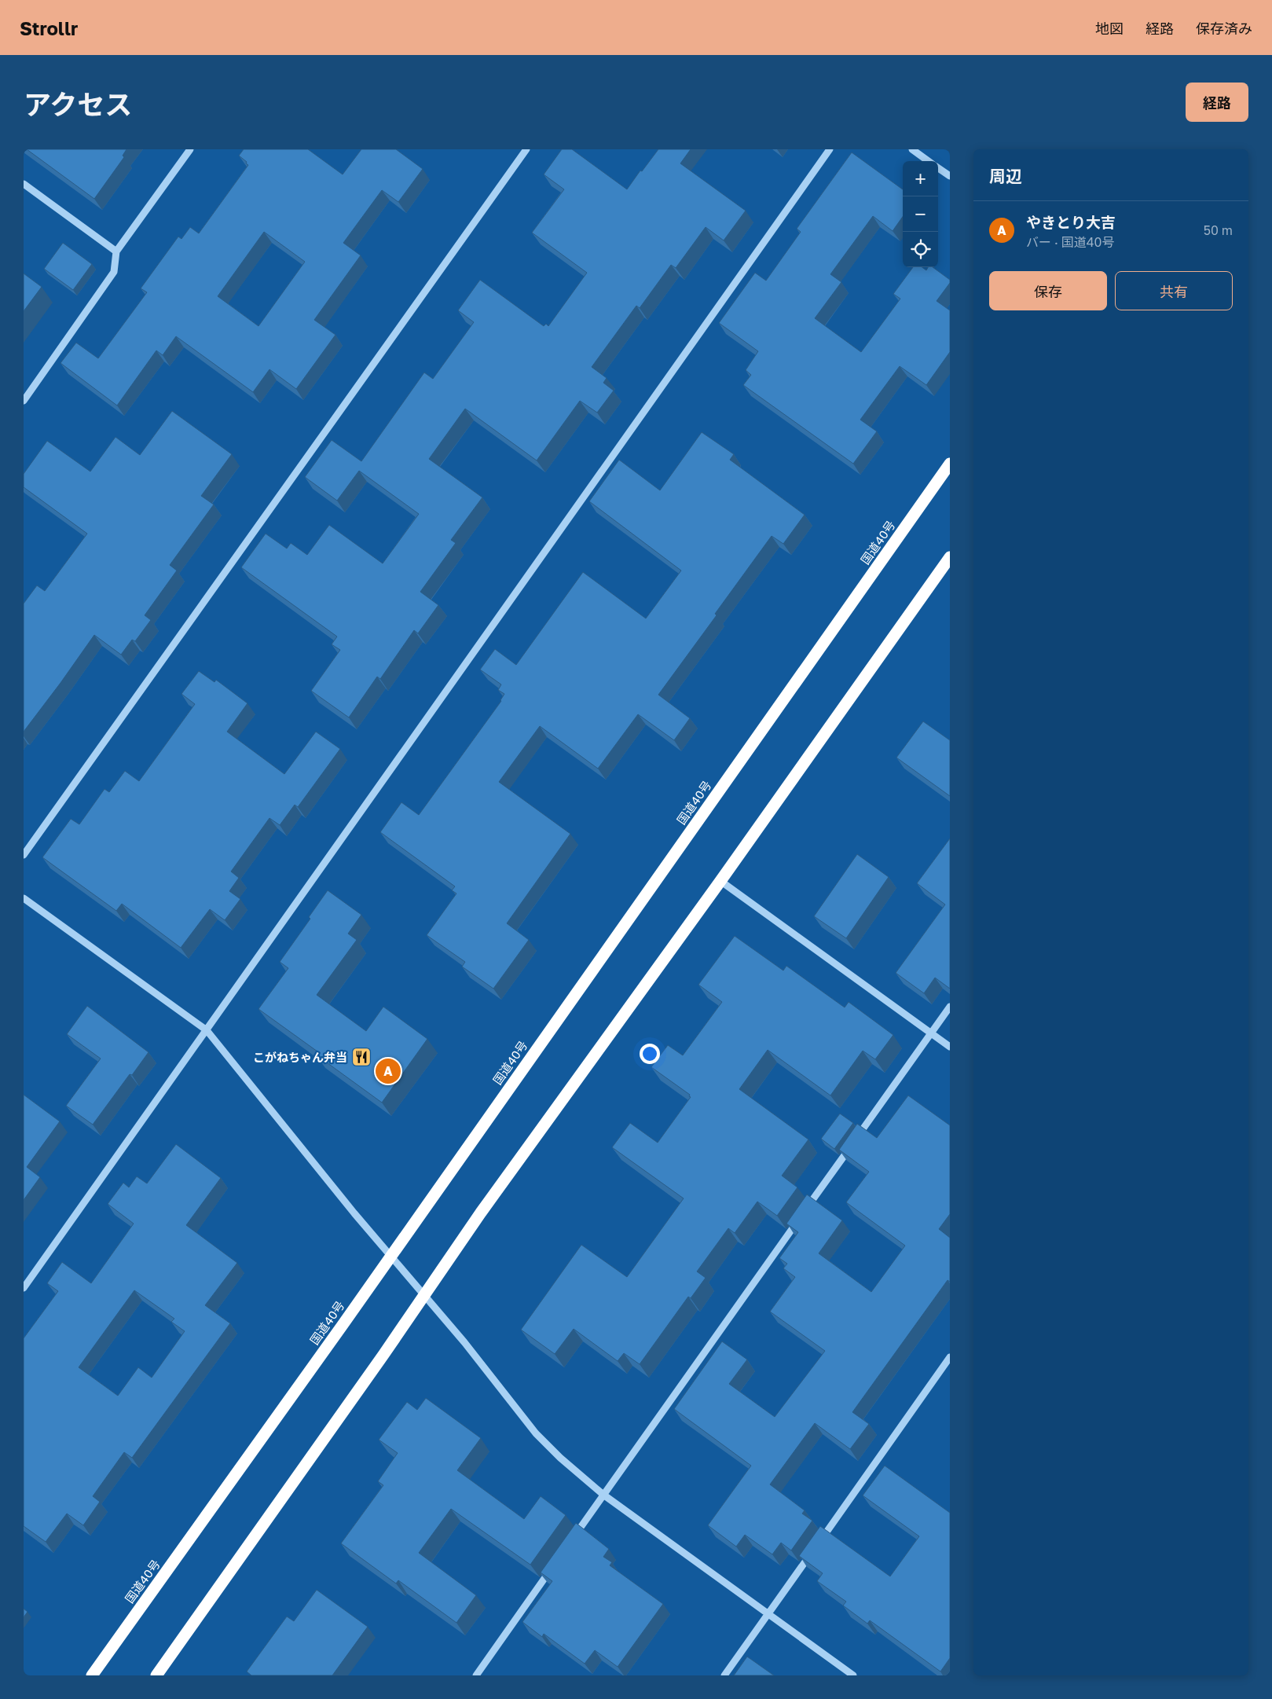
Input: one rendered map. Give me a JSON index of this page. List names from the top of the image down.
{
  "streets": {
    "highway": ["国道40号"]
  },
  "places": {
    "restaurant": ["こがねちゃん弁当"]
  },
  "page": {
    "header": "Strollr",
    "nav": ["地図", "経路", "保存済み"],
    "title": "アクセス",
    "buttons": [
      "経路",
      ["保存", "共有"]
    ],
    "heading": "周辺",
    "map_buttons": ["+", "−"],
    "list": [
      {
        "mark": "A",
        "name": "やきとり大吉",
        "note": "バー · 国道40号",
        "value": "50 m"
      }
    ],
    "pins": "A"
  }
}
